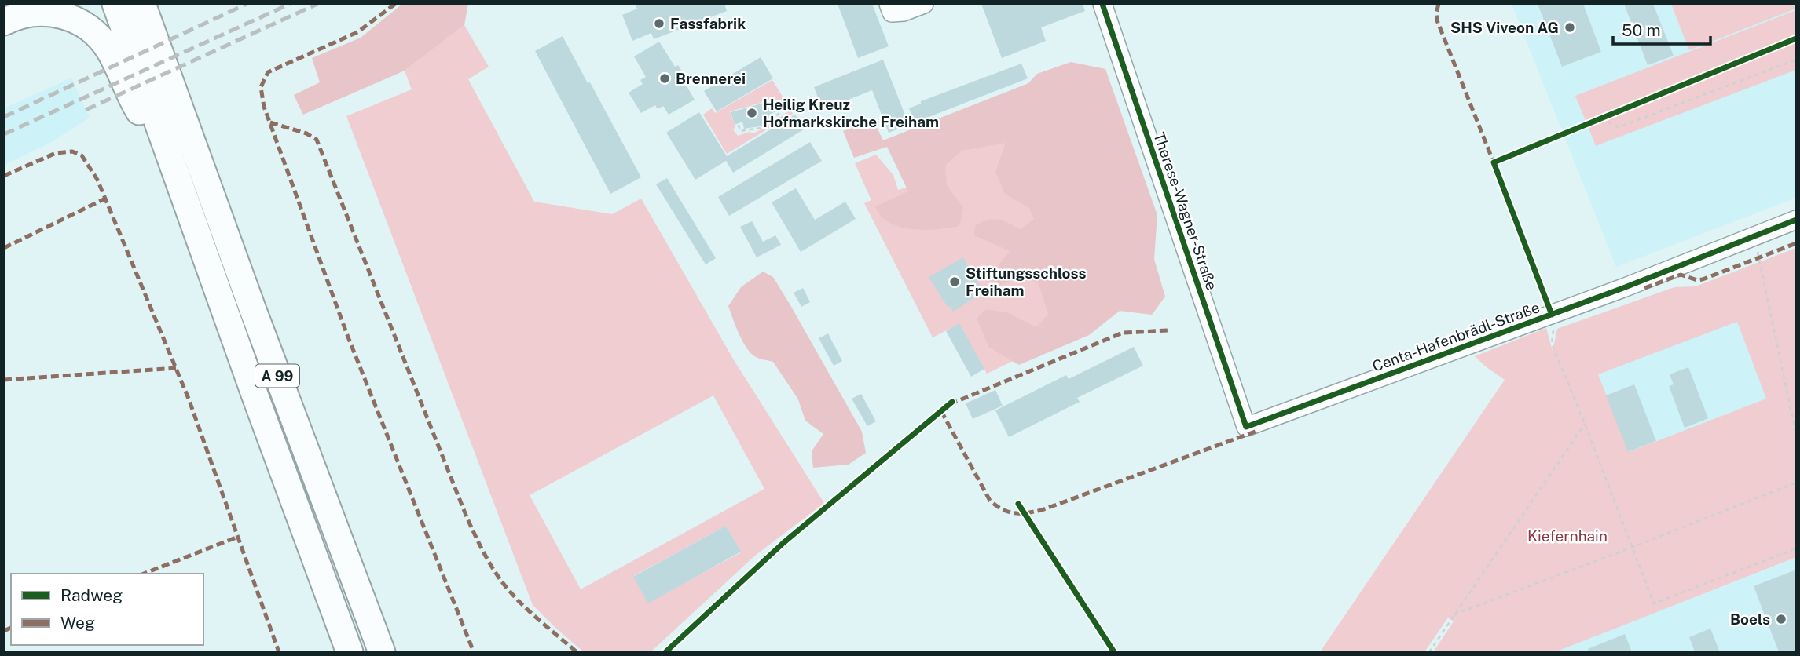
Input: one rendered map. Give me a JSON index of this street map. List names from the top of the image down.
{
  "streets": {
    "highway": ["A 99"],
    "street": ["Therese-Wagner-Straße", "Centa-Hafenbrädl-Straße"]
  },
  "crossings": [
    ["Therese-Wagner-Straße", "Centa-Hafenbrädl-Straße"]
  ],
  "parks": ["Kiefernhain"],
  "places": [
    "Fassfabrik",
    "SHS Viveon AG",
    "Brennerei",
    "Heilig Kreuz Hofmarkskirche Freiham",
    "Stiftungsschloss Freiham",
    "Boels"
  ],
  "legend": ["Radweg", "Weg"],
  "scale_bar": "50 m"
}
